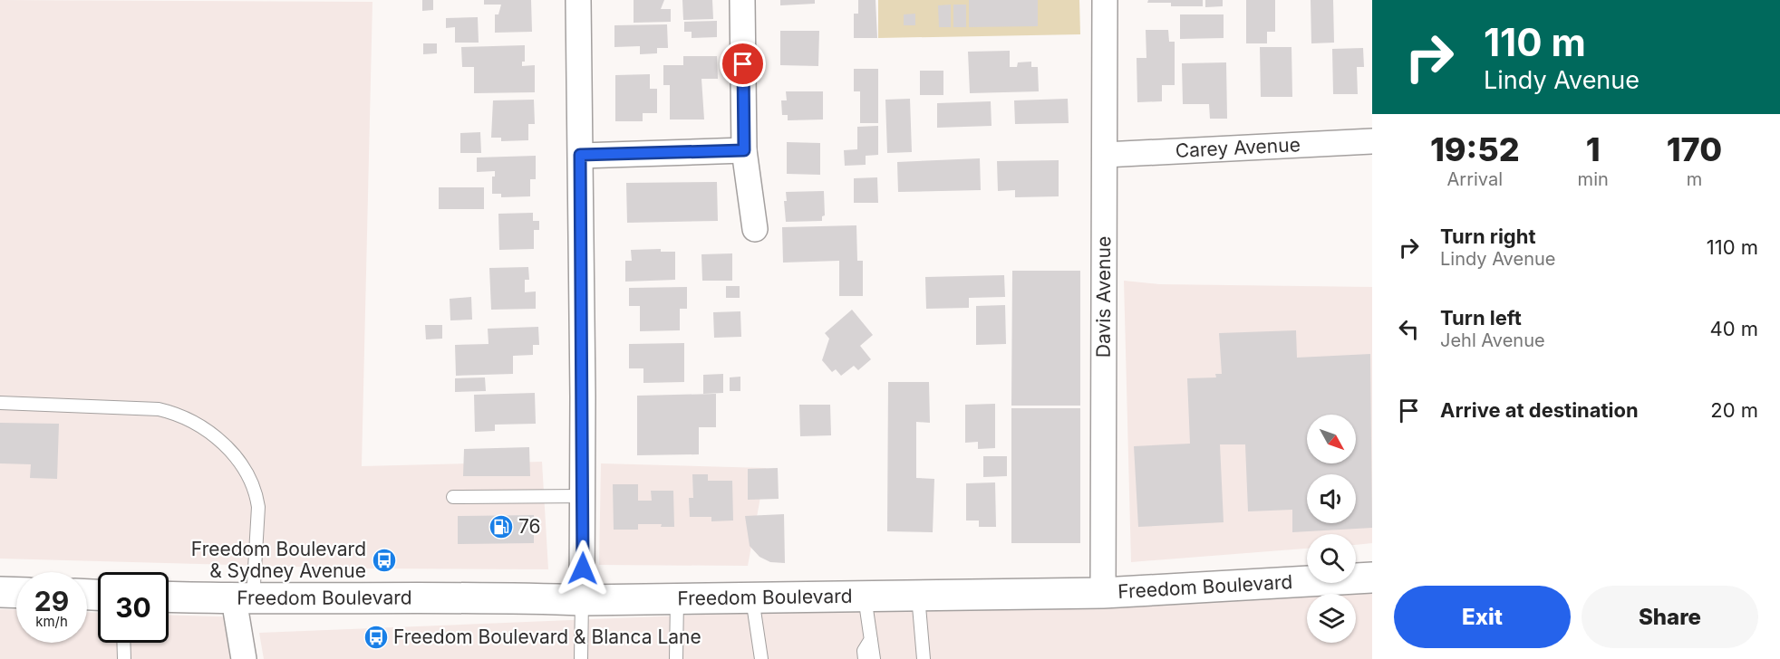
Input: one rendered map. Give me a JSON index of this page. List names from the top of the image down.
{
  "streets": {
    "main road": ["Freedom Boulevard"],
    "street": ["Carey Avenue", "Davis Avenue"]
  },
  "crossings": [
    ["Carey Avenue", "Davis Avenue"],
    ["Davis Avenue", "Freedom Boulevard"]
  ],
  "places": {
    "fuel station": ["76"],
    "bus stop": ["Freedom Boulevard & Sydney Avenue", "Freedom Boulevard & Blanca Lane"]
  },
  "north": "bottom right",
  "page": {
    "turn": ["110 m", "Lindy Avenue"],
    "eta": [
      "19:52",
      "Arrival",
      "1",
      "min",
      "170",
      "m"
    ],
    "list": [
      {
        "name": "Turn right",
        "note": "Lindy Avenue",
        "value": "110 m"
      },
      {
        "name": "Turn left",
        "note": "Jehl Avenue",
        "value": "40 m"
      },
      {
        "name": "Arrive at destination",
        "value": "20 m"
      }
    ],
    "speed": "29 km/h",
    "limit": "30",
    "buttons": ["Exit", "Share"]
  }
}
